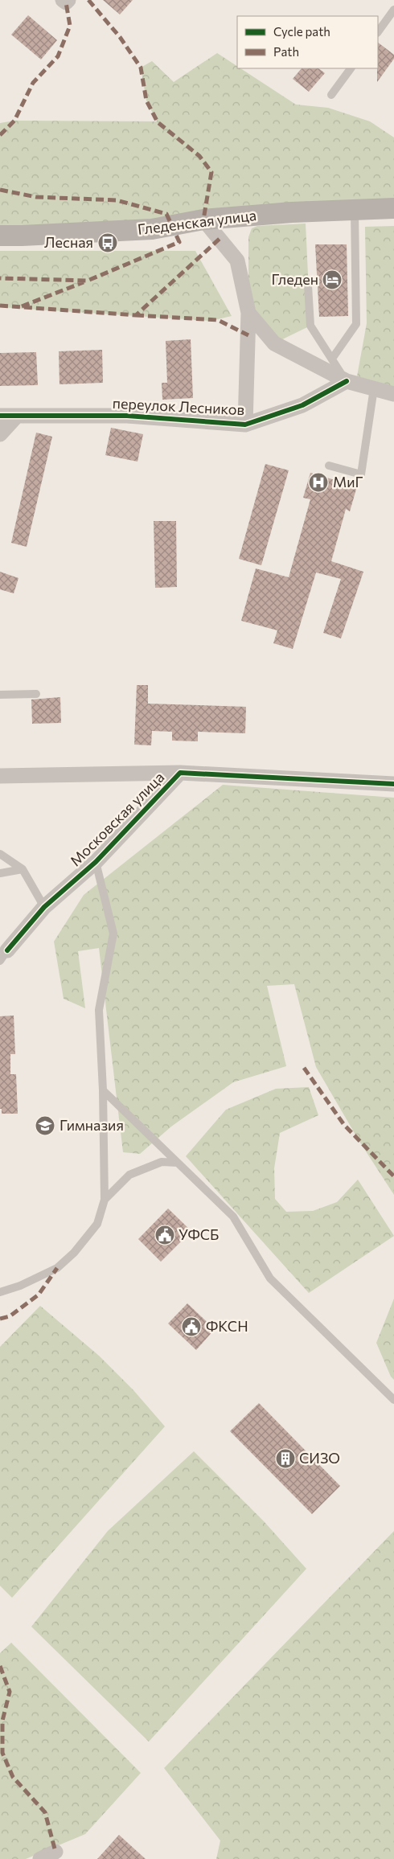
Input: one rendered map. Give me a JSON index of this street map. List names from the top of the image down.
{
  "streets": {
    "main road": ["Гледенская улица"],
    "street": ["переулок Лесников", "Московская улица"]
  },
  "places": {
    "bus stop": ["Лесная"],
    "hotel": ["Гледен"],
    "hospital": ["МиГ"],
    "school or university": ["Гимназия"],
    "public building": ["УФСБ", "ФКСН"],
    "building": ["СИЗО"]
  },
  "legend": ["Cycle path", "Path"]
}
